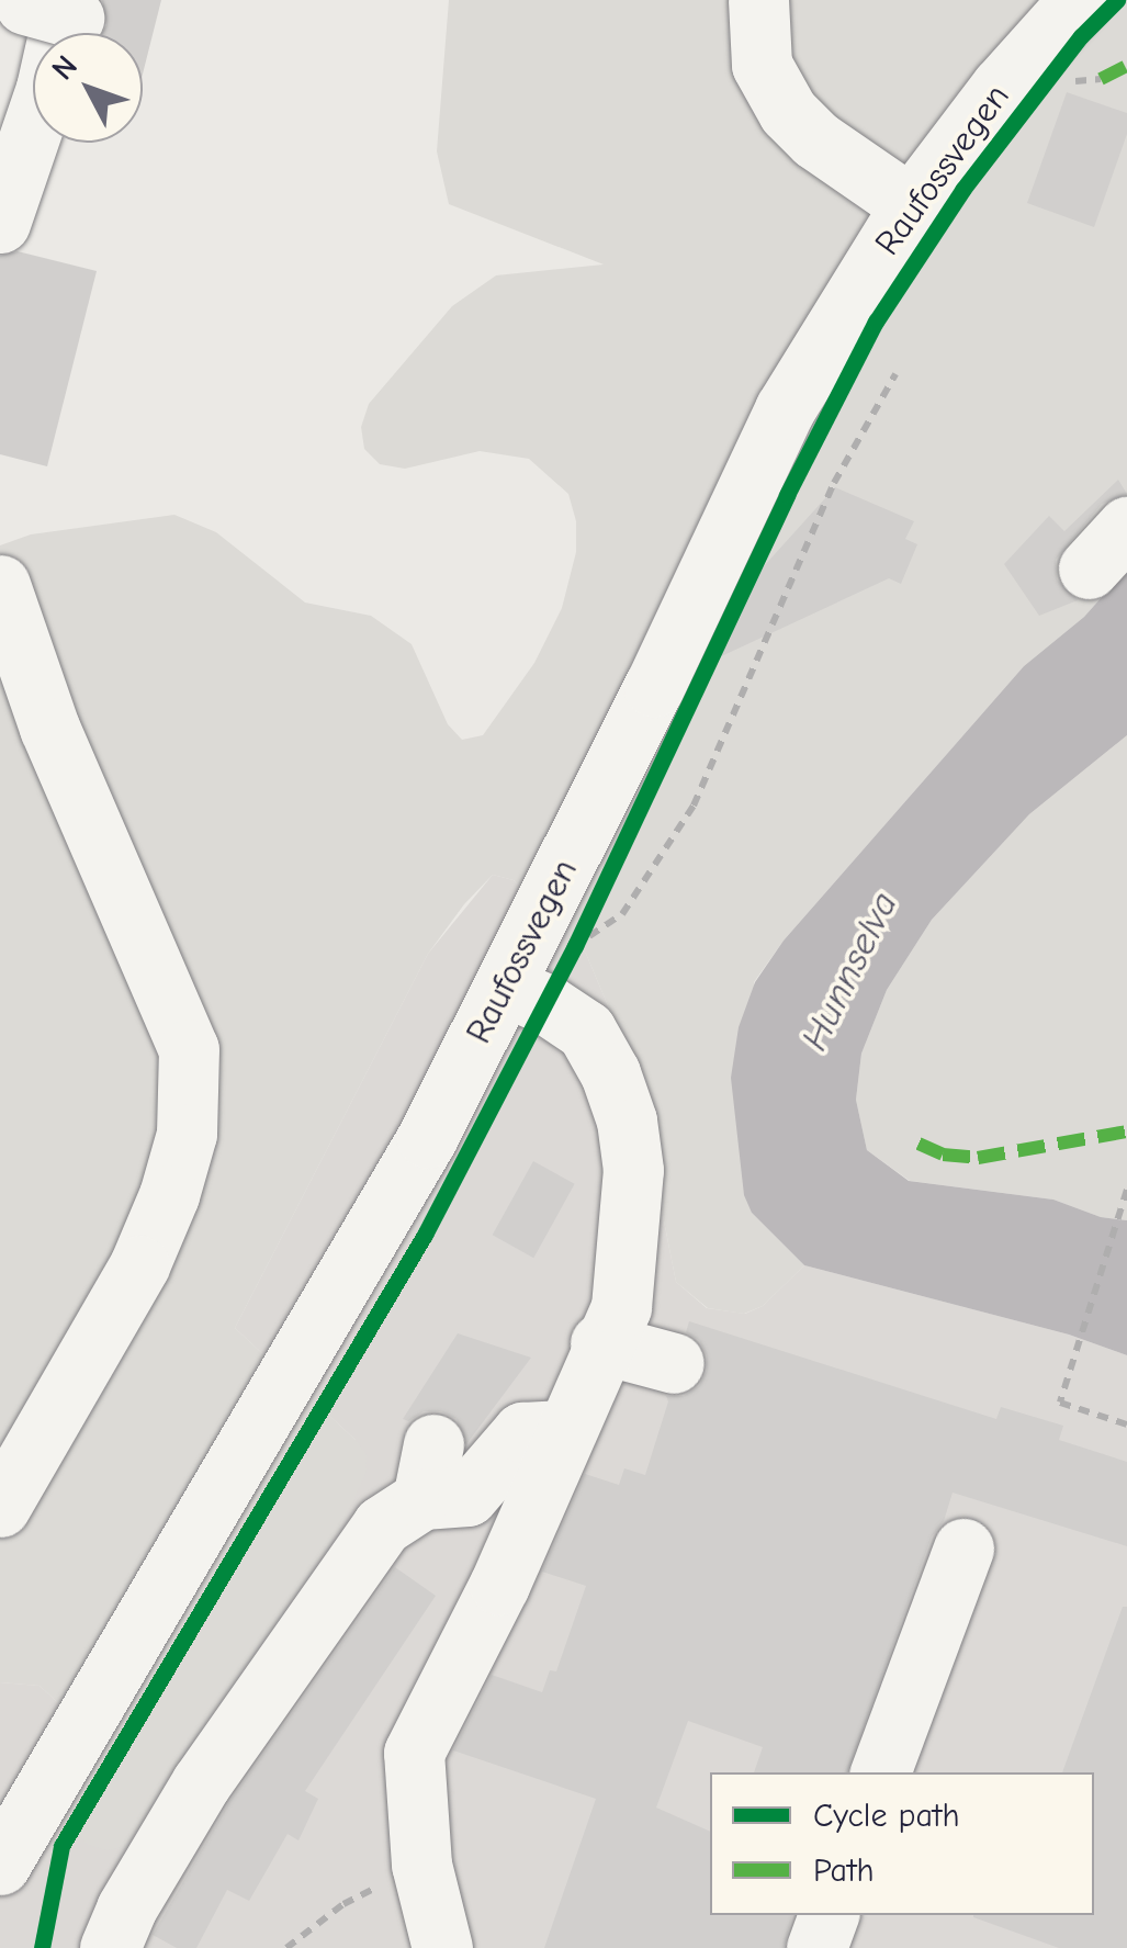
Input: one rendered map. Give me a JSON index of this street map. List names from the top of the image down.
{
  "streets": {
    "main road": ["Raufossvegen"]
  },
  "water": ["Hunnselva"],
  "legend": ["Cycle path", "Path"],
  "north": "top left"
}
